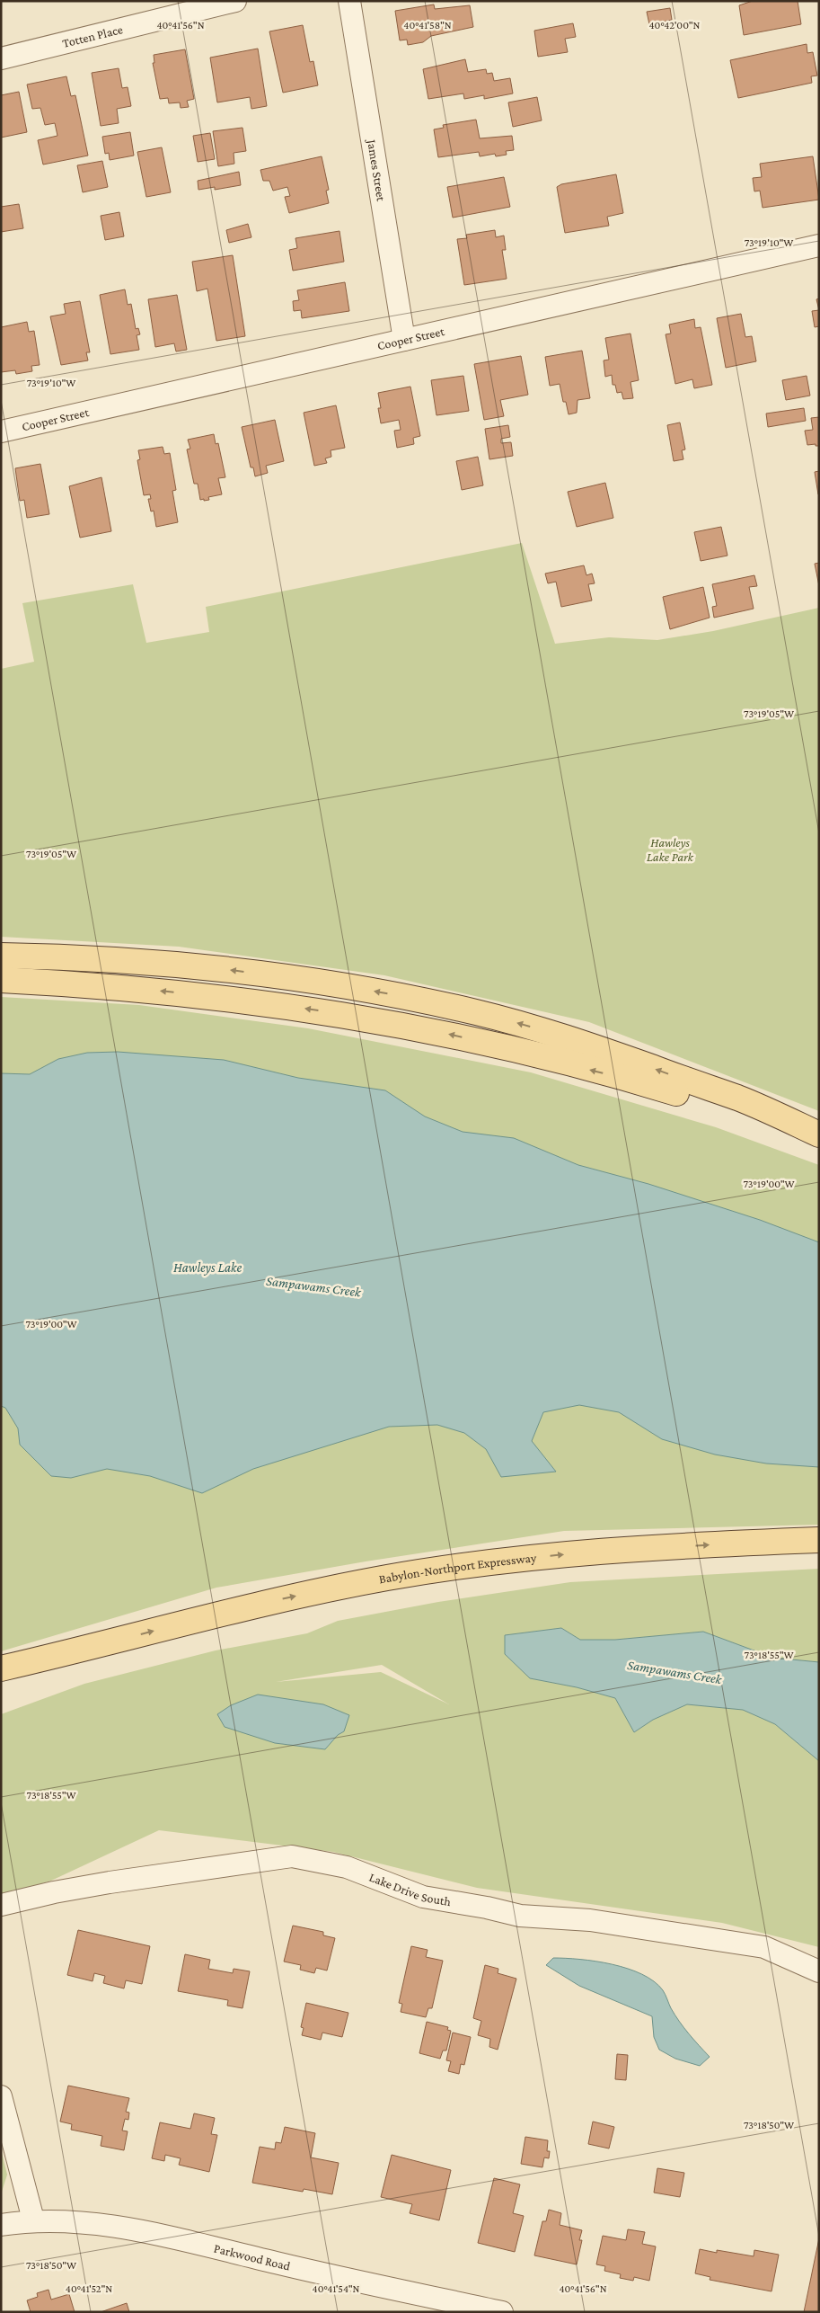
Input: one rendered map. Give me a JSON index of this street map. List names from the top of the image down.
{
  "streets": {
    "main road": ["Babylon-Northport Expressway"],
    "street": [
      "Totten Place",
      "James Street",
      "Cooper Street",
      "Lake Drive South",
      "Parkwood Road"
    ]
  },
  "crossings": [
    ["James Street", "Cooper Street"]
  ],
  "one_way": ["Babylon-Northport Expressway"],
  "water": ["Hawleys Lake", "Sampawams Creek"],
  "parks": ["Hawleys Lake Park"],
  "coordinates": [
    "40°41'56\"N",
    "40°42'00\"N",
    "40°41'58\"N",
    "73°19'10\"W",
    "73°19'05\"W",
    "73°19'00\"W",
    "73°18'55\"W",
    "73°18'50\"W",
    "40°41'52\"N",
    "40°41'54\"N"
  ]
}
